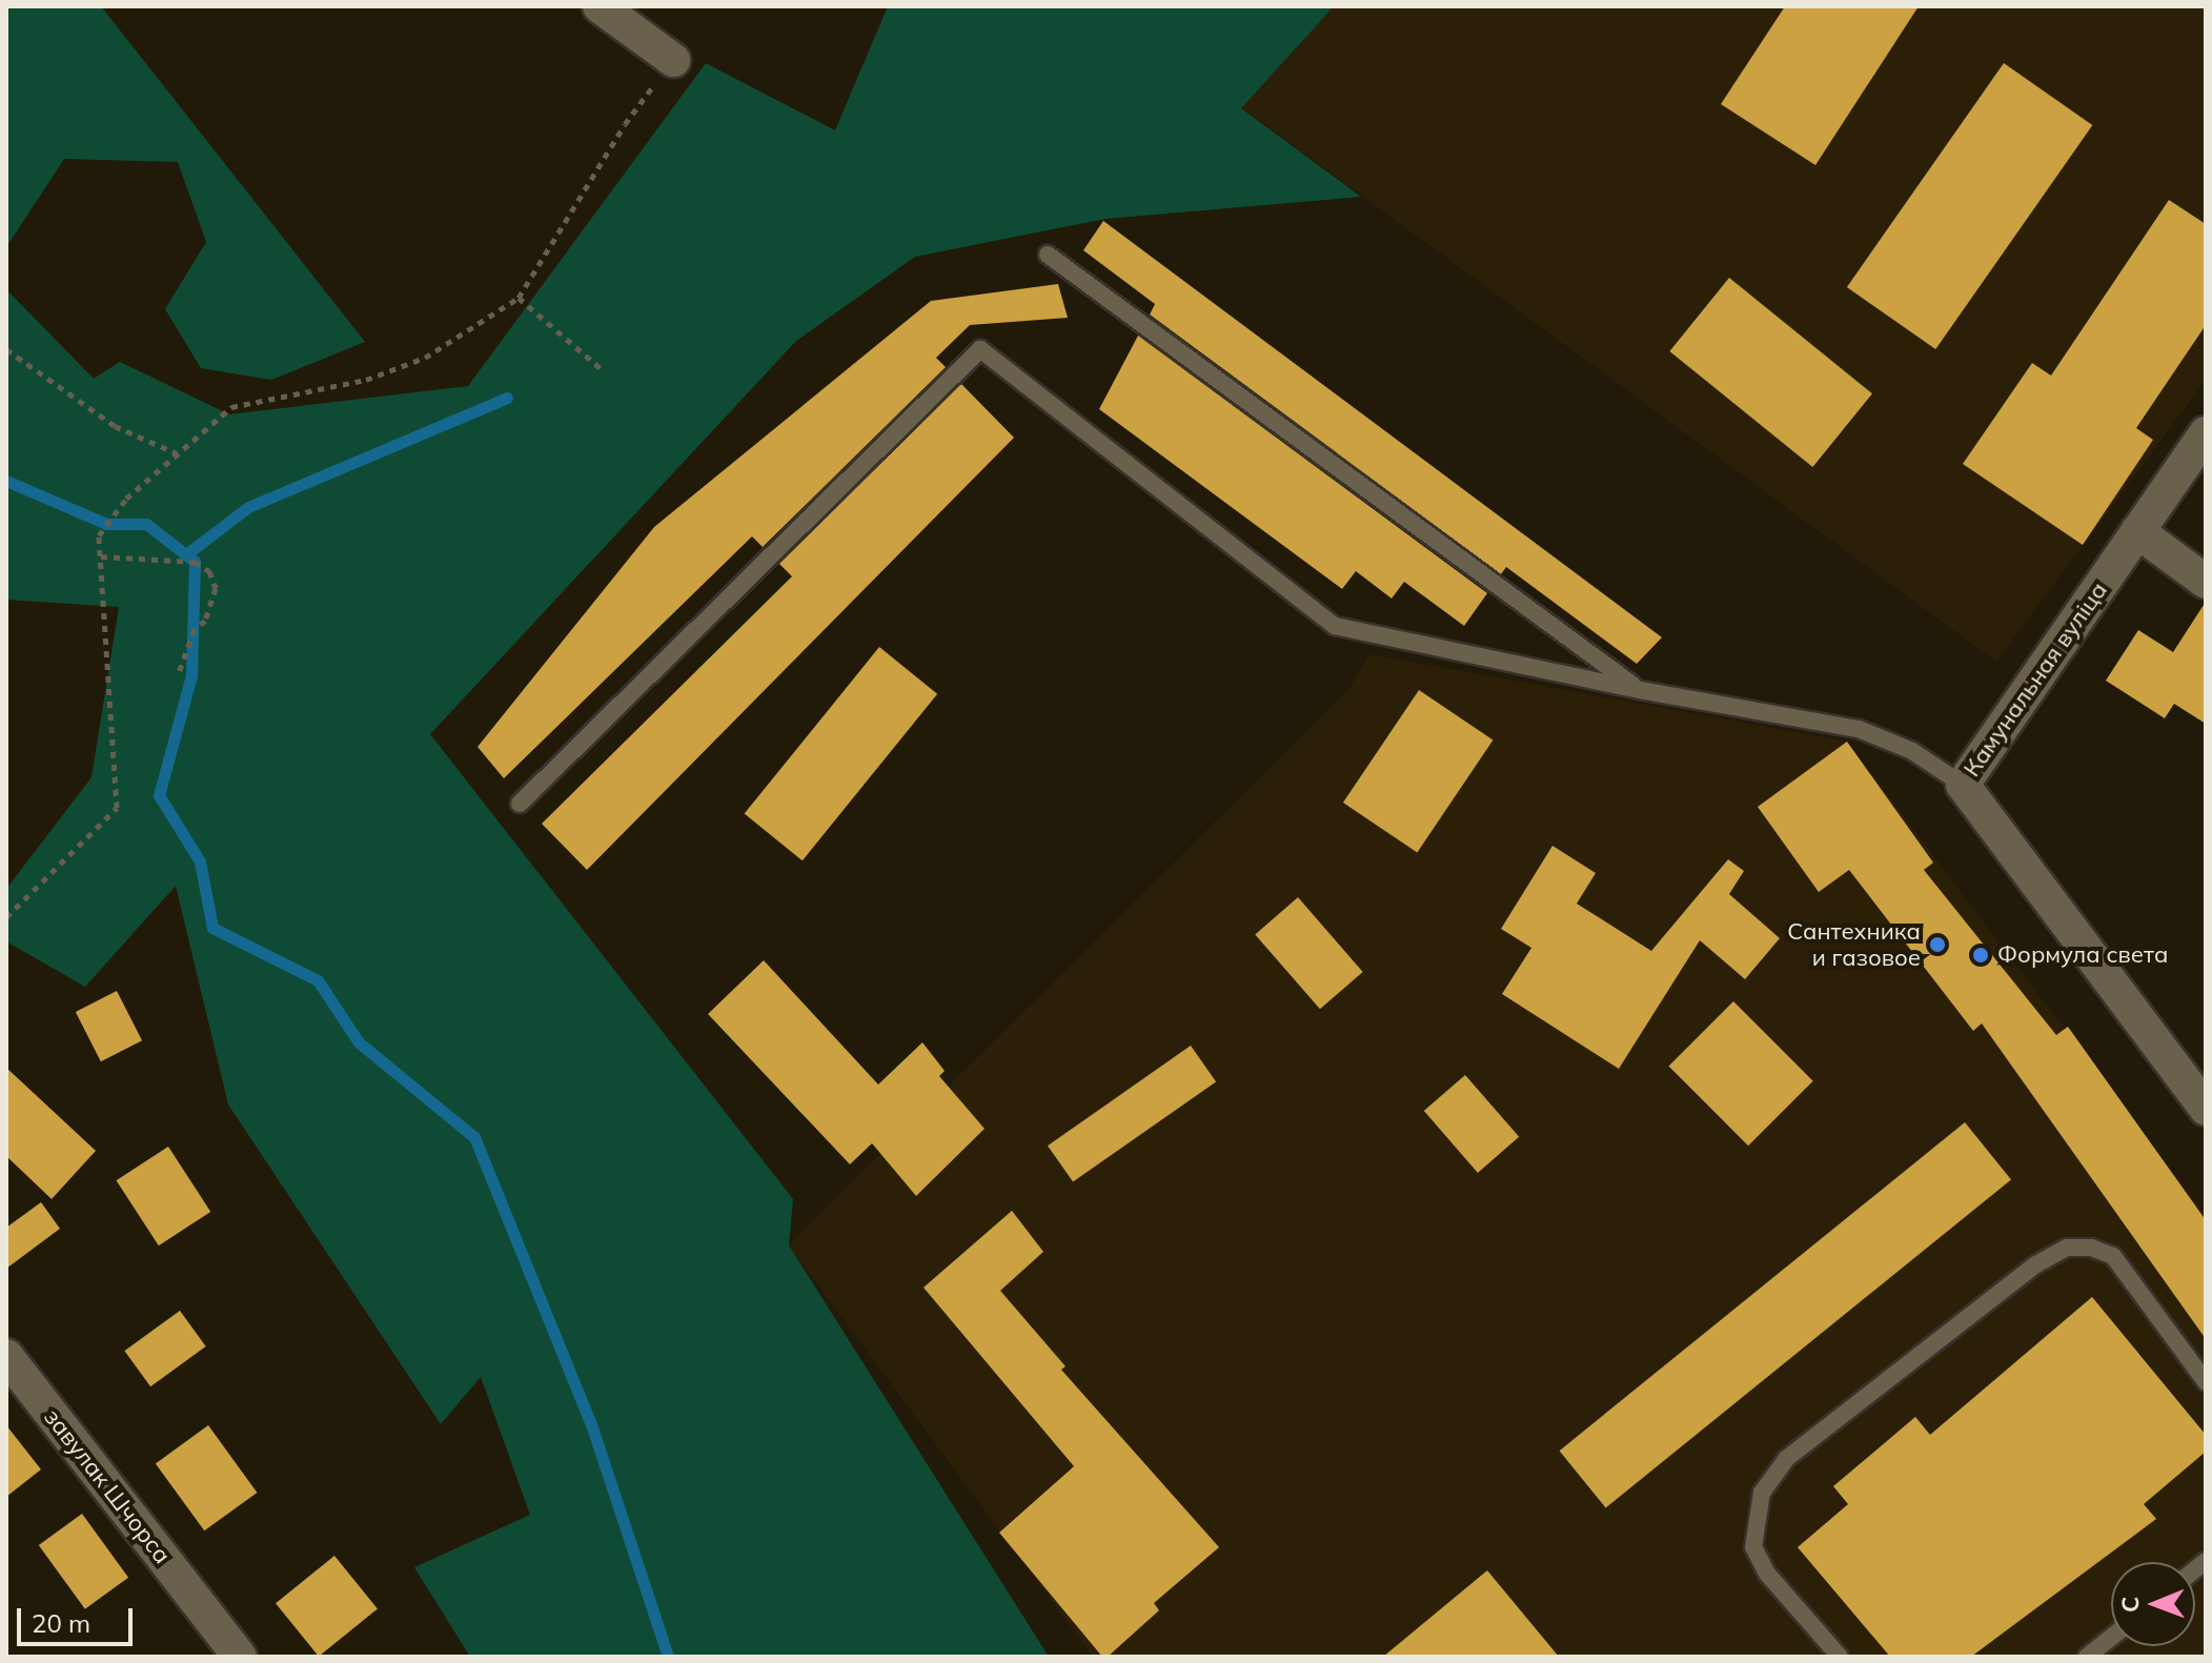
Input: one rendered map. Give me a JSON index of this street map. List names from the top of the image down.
{
  "streets": {
    "street": ["Камунальная вуліца", "завулак Шчорса"]
  },
  "places": ["Сантехника и газовое", "Формула света"],
  "scale_bar": "20 m",
  "north": "left"
}
